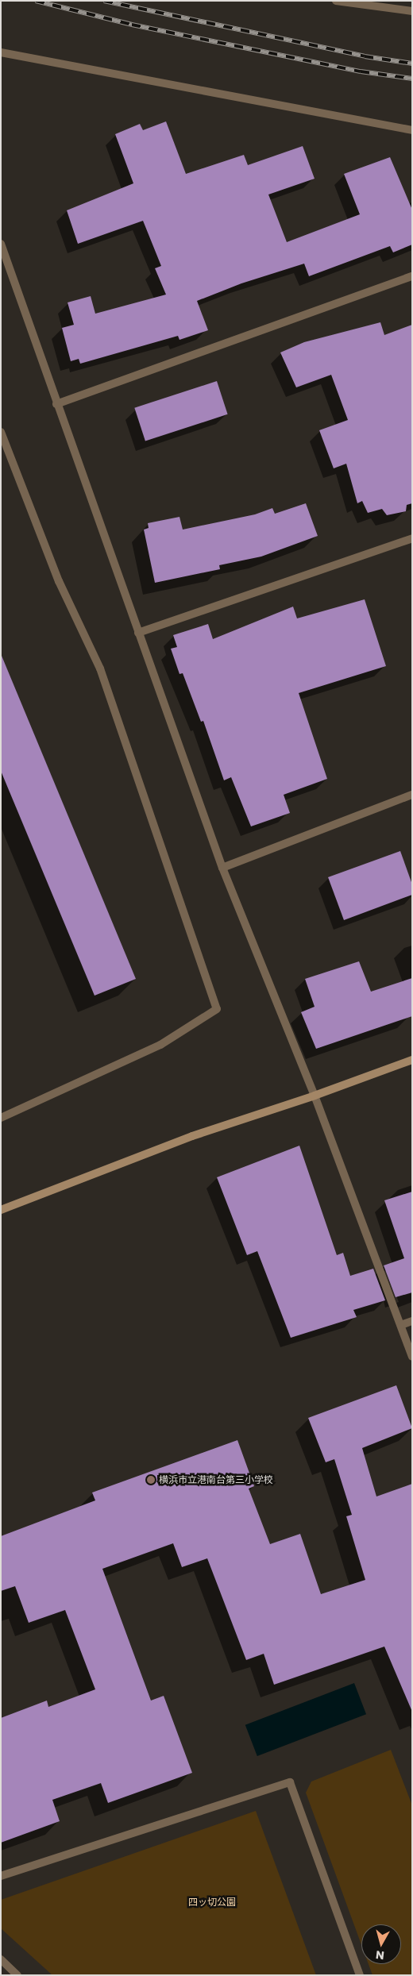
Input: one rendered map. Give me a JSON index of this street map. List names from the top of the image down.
{
  "parks": ["四ッ切公園"],
  "places": ["横浜市立港南台第三小学校"],
  "north": "bottom"
}
